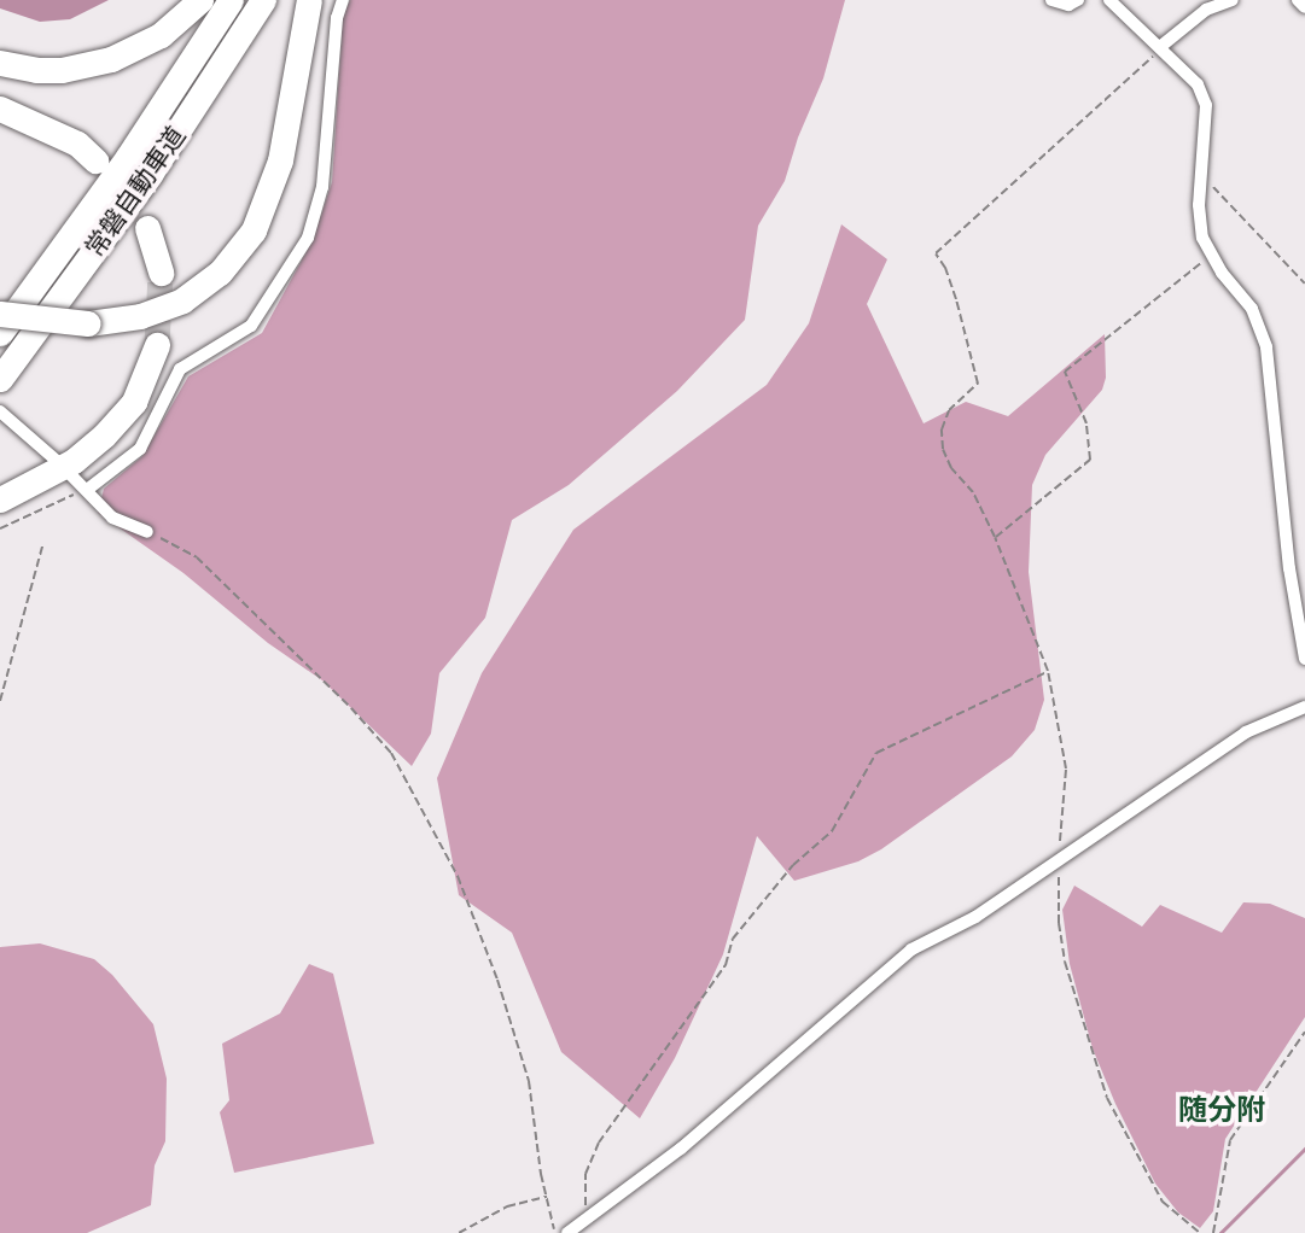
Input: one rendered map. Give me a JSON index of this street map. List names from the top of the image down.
{
  "streets": {
    "highway": ["常磐自動車道"]
  },
  "districts": ["随分附"]
}
